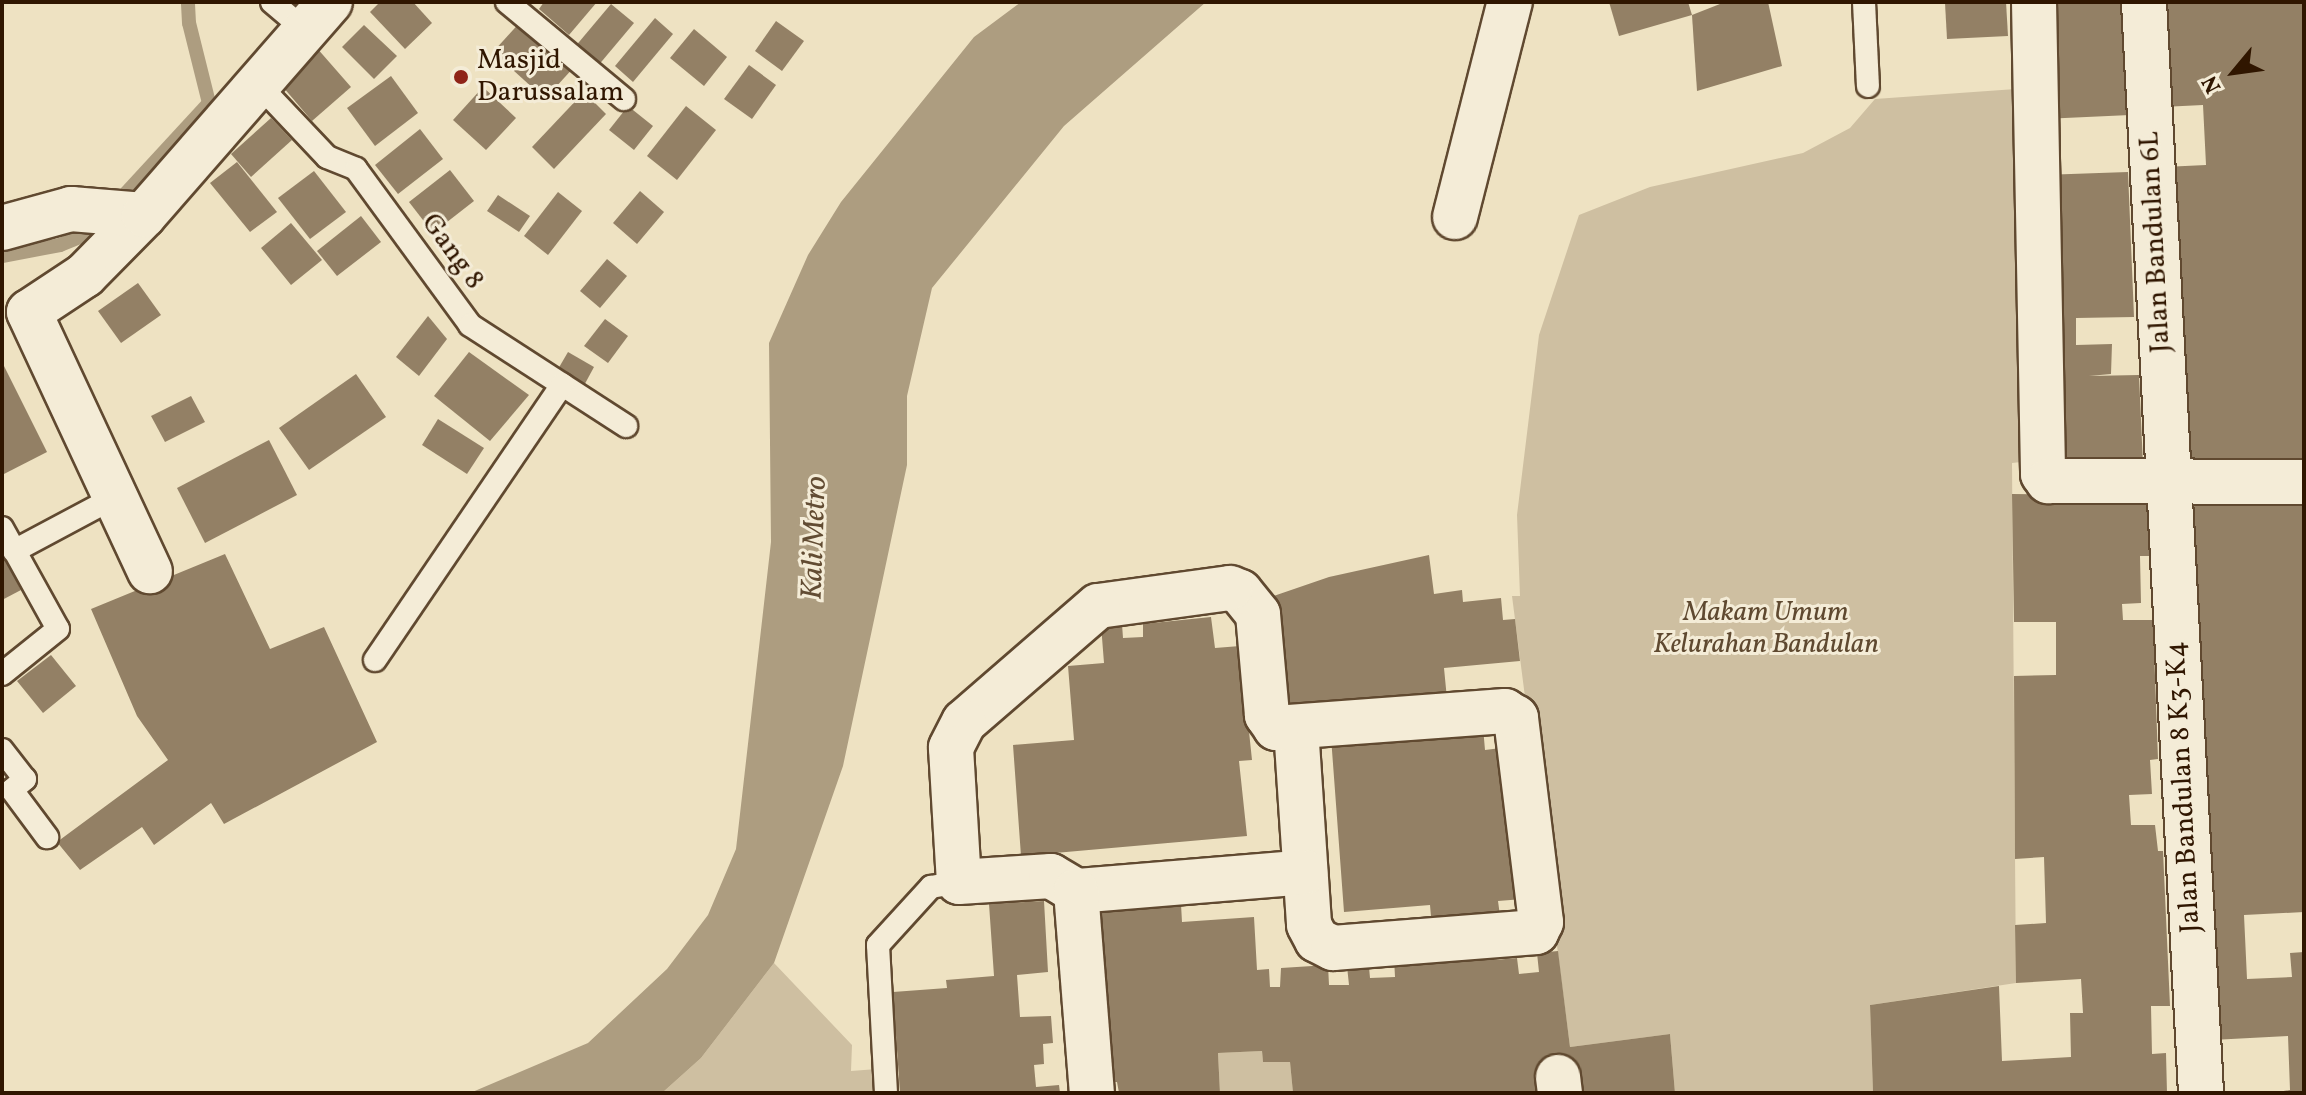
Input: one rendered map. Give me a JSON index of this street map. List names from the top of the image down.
{
  "streets": {
    "street": ["Jalan Bandulan 6L", "Jalan Bandulan 8 K3-K4"],
    "lane": ["Gang 8"]
  },
  "crossings": [
    ["Jalan Bandulan 6L", "Jalan Bandulan 8 K3-K4"]
  ],
  "water": ["Kali Metro"],
  "parks": ["Makam Umum Kelurahan Bandulan"],
  "places": ["Masjid Darussalam"],
  "north": "bottom left"
}
